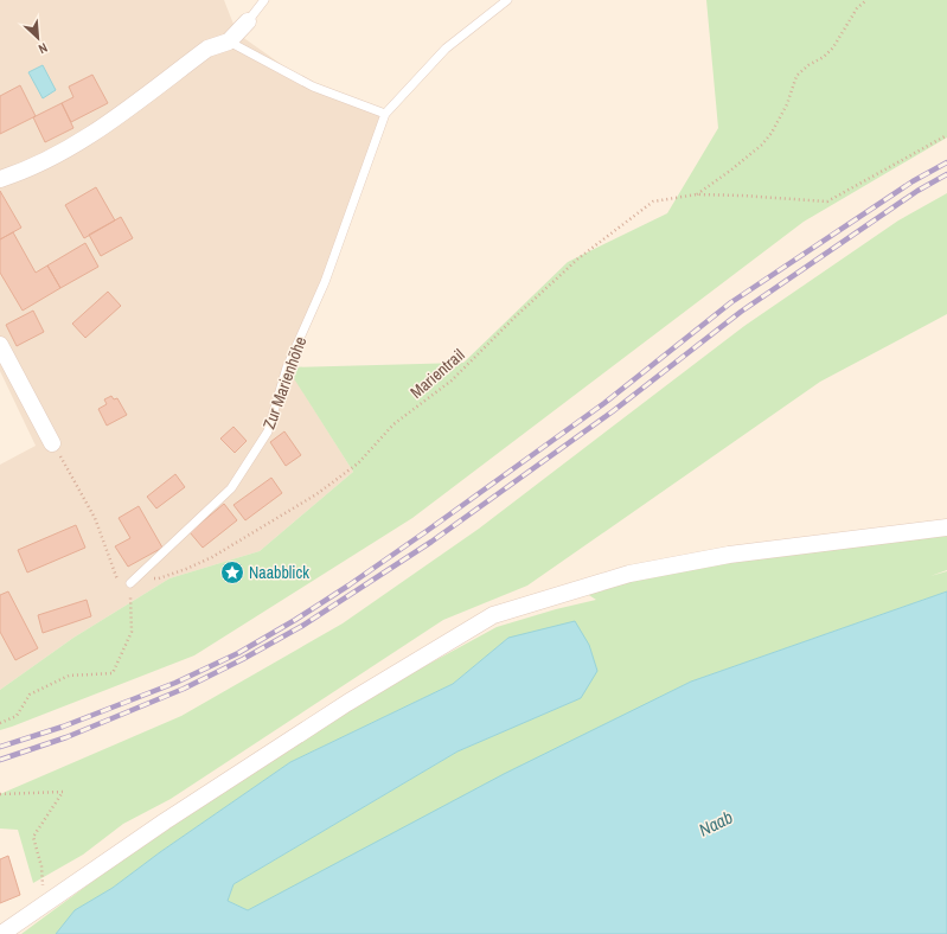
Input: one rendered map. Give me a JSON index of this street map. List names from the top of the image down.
{
  "streets": {
    "lane": ["Zur Marienhöhe"],
    "path": ["Marientrail"]
  },
  "crossings": [
    ["Marientrail", "Zur Marienhöhe"]
  ],
  "water": ["Naab"],
  "places": {
    "place": ["Naabblick"]
  },
  "north": "bottom right"
}
